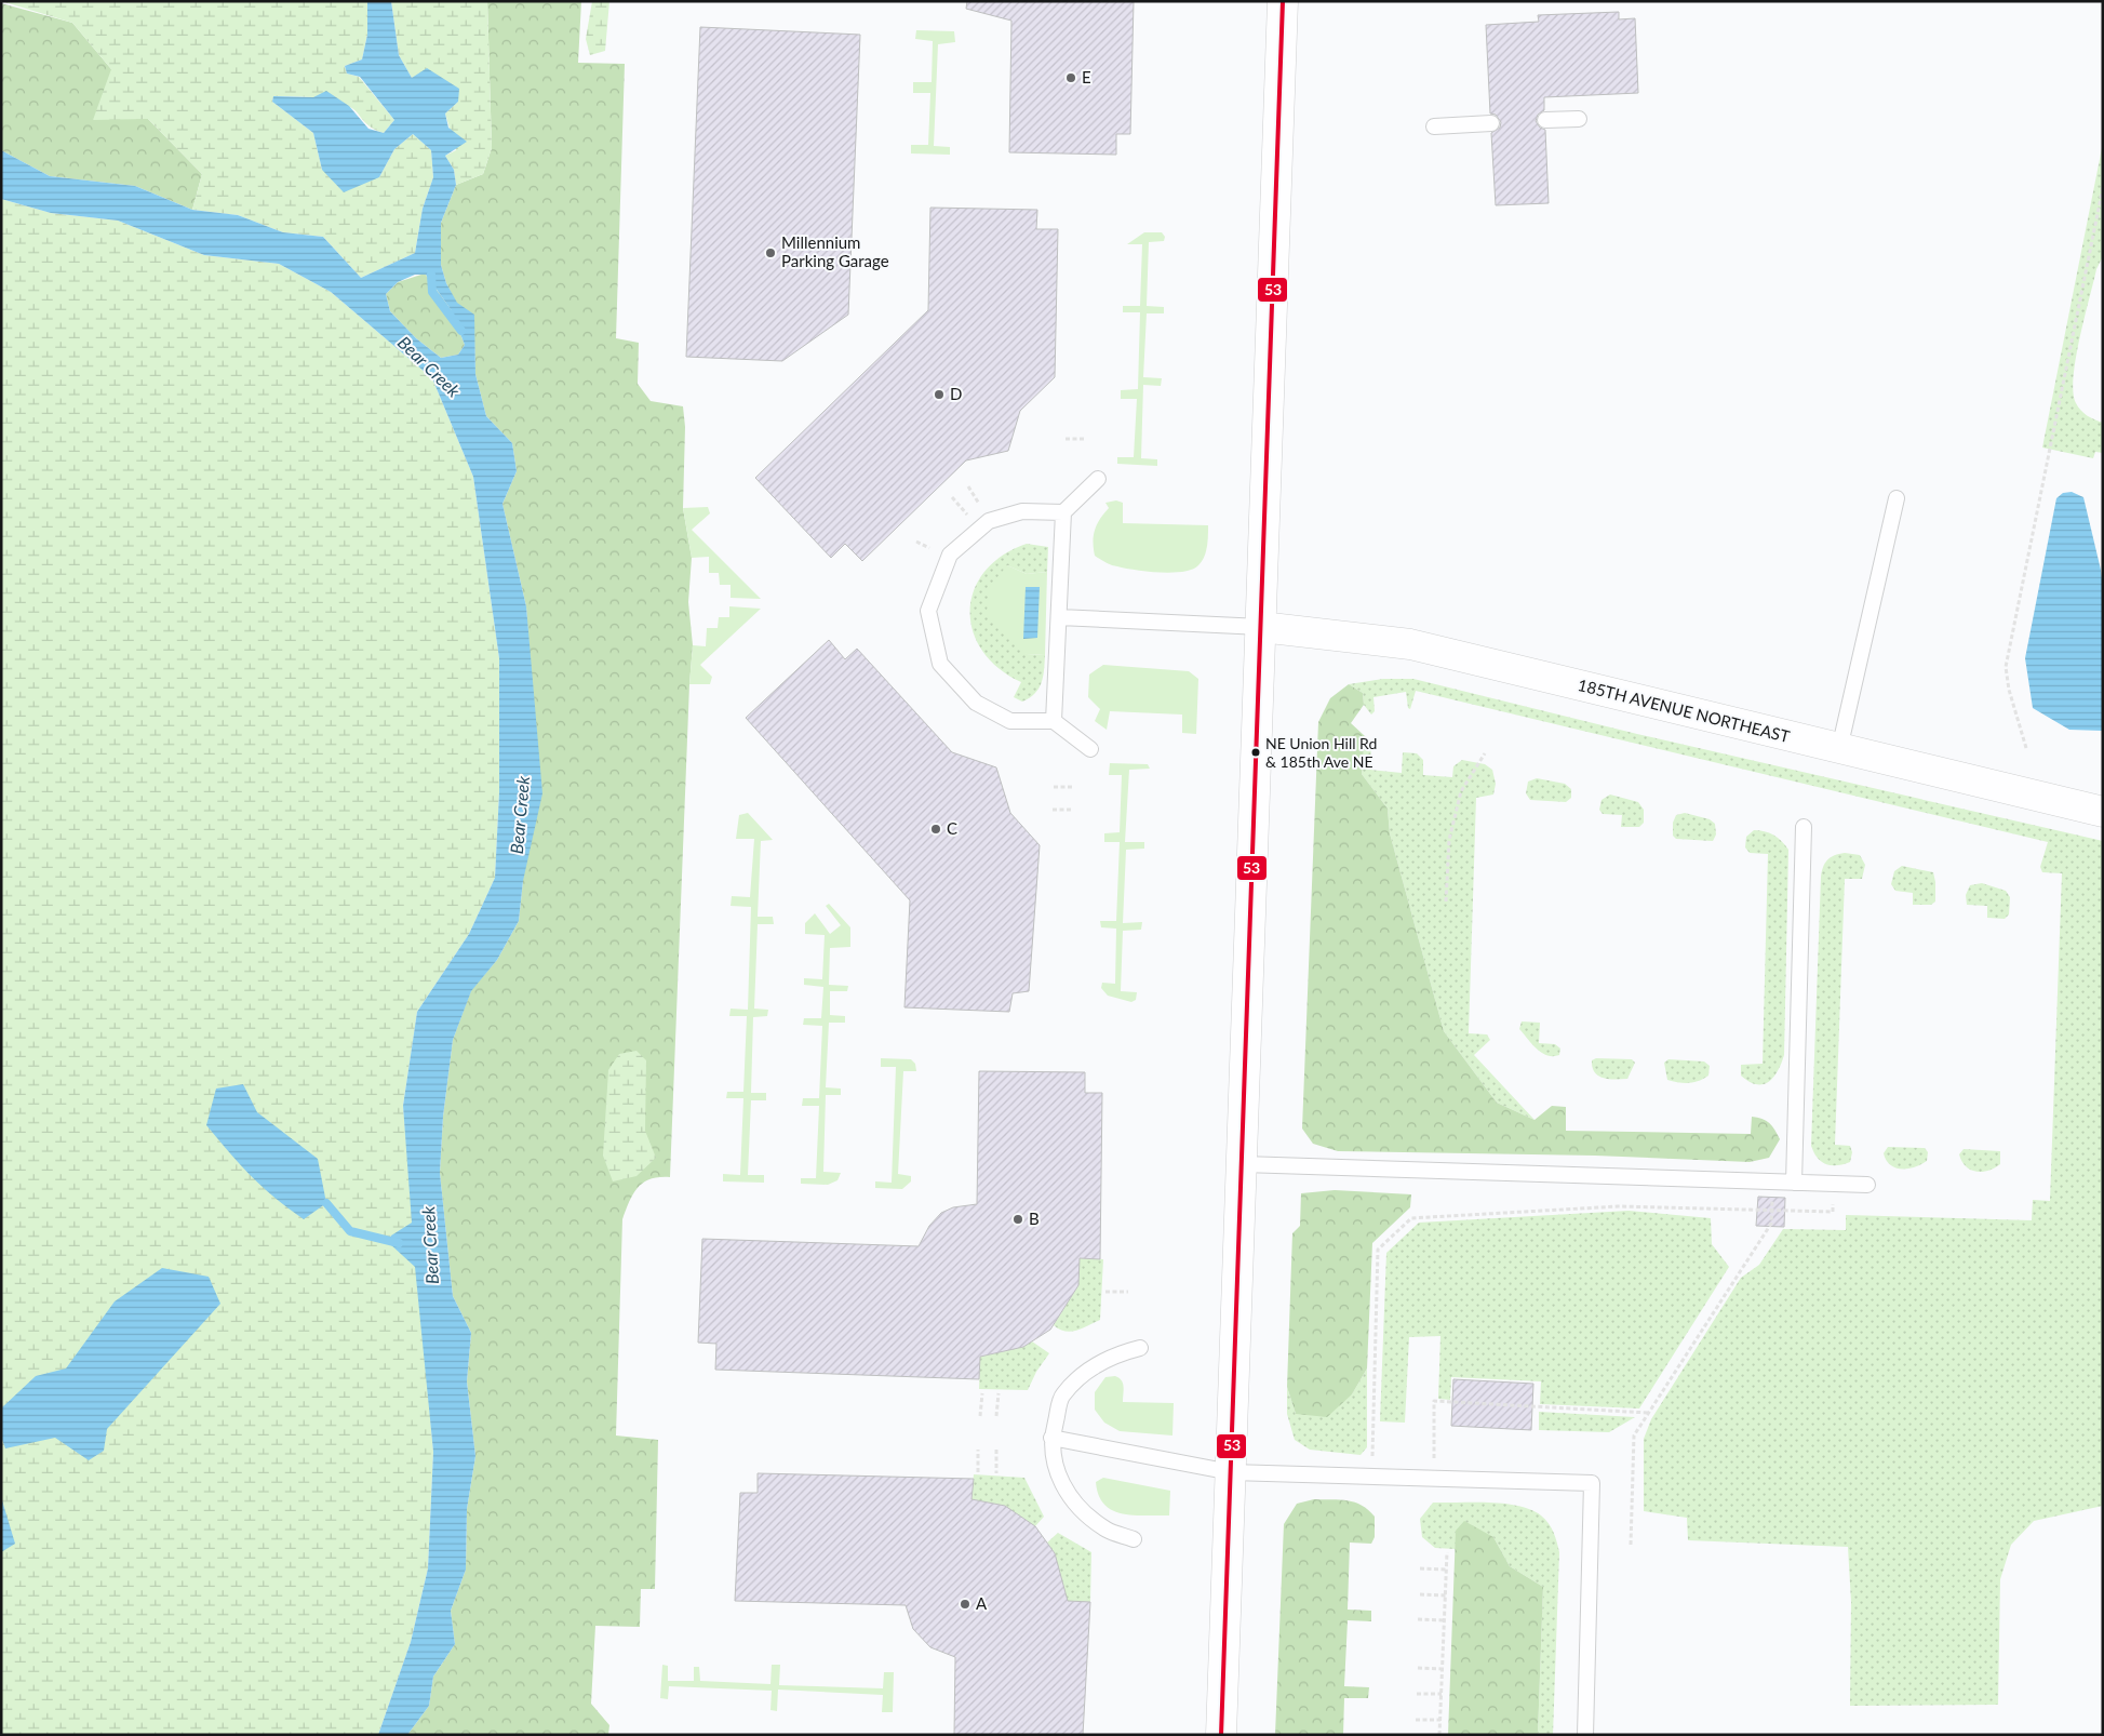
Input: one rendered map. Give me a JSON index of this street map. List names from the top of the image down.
{
  "streets": {
    "main road": ["185TH AVENUE NORTHEAST"]
  },
  "water": ["Bear Creek"],
  "places": [
    "E",
    "Millennium Parking Garage",
    "D",
    "NE Union Hill Rd & 185th Ave NE",
    "C",
    "B",
    "A"
  ],
  "lines": ["transit line 53"]
}
